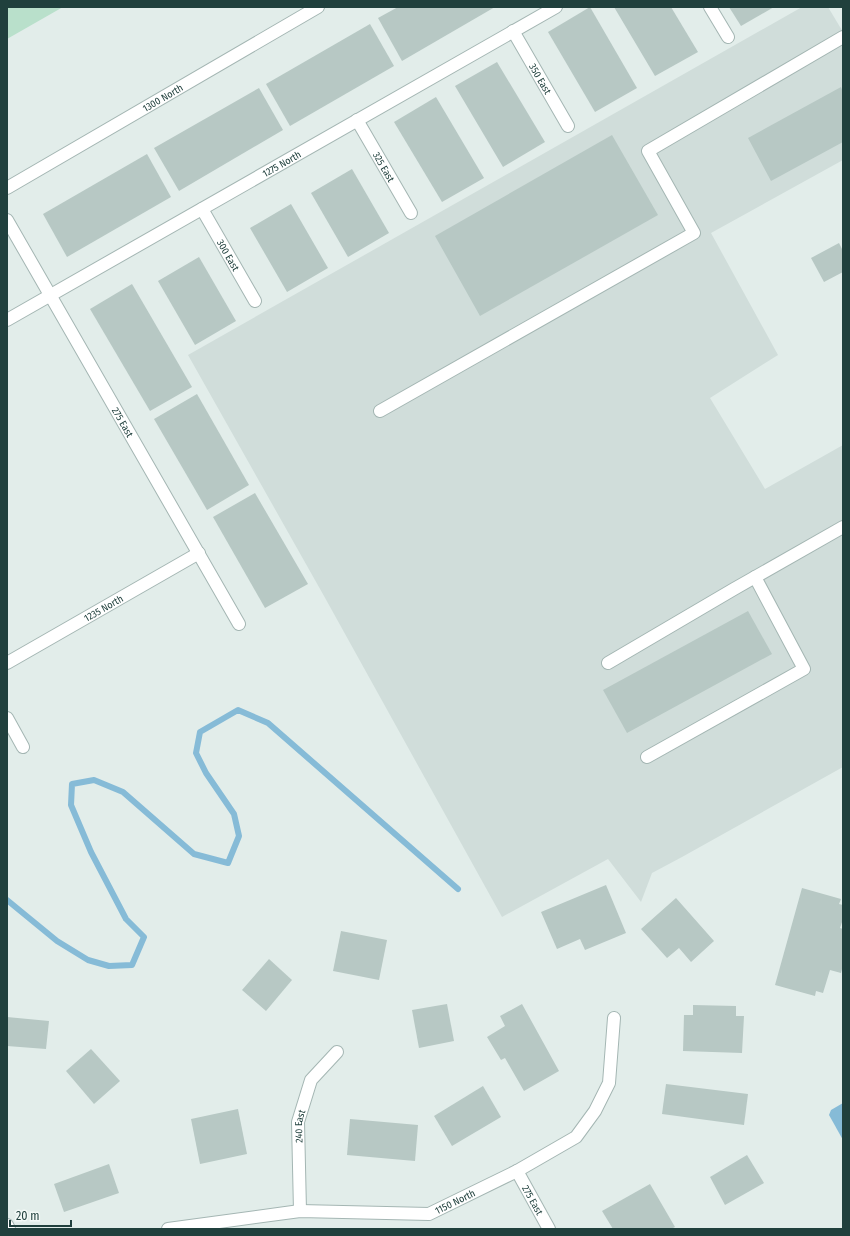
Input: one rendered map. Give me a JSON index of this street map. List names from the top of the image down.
{
  "streets": {
    "street": [
      "350 East",
      "1300 North",
      "1275 North",
      "325 East",
      "300 East",
      "275 East",
      "1235 North",
      "240 East",
      "1150 North"
    ]
  },
  "crossings": [
    ["350 East", "1275 North"],
    ["1275 North", "325 East"],
    ["1275 North", "300 East"],
    ["1275 North", "275 East"],
    ["275 East", "1235 North"],
    ["275 East", "1150 North"],
    ["240 East", "1150 North"]
  ],
  "scale_bar": "20 m"
}
